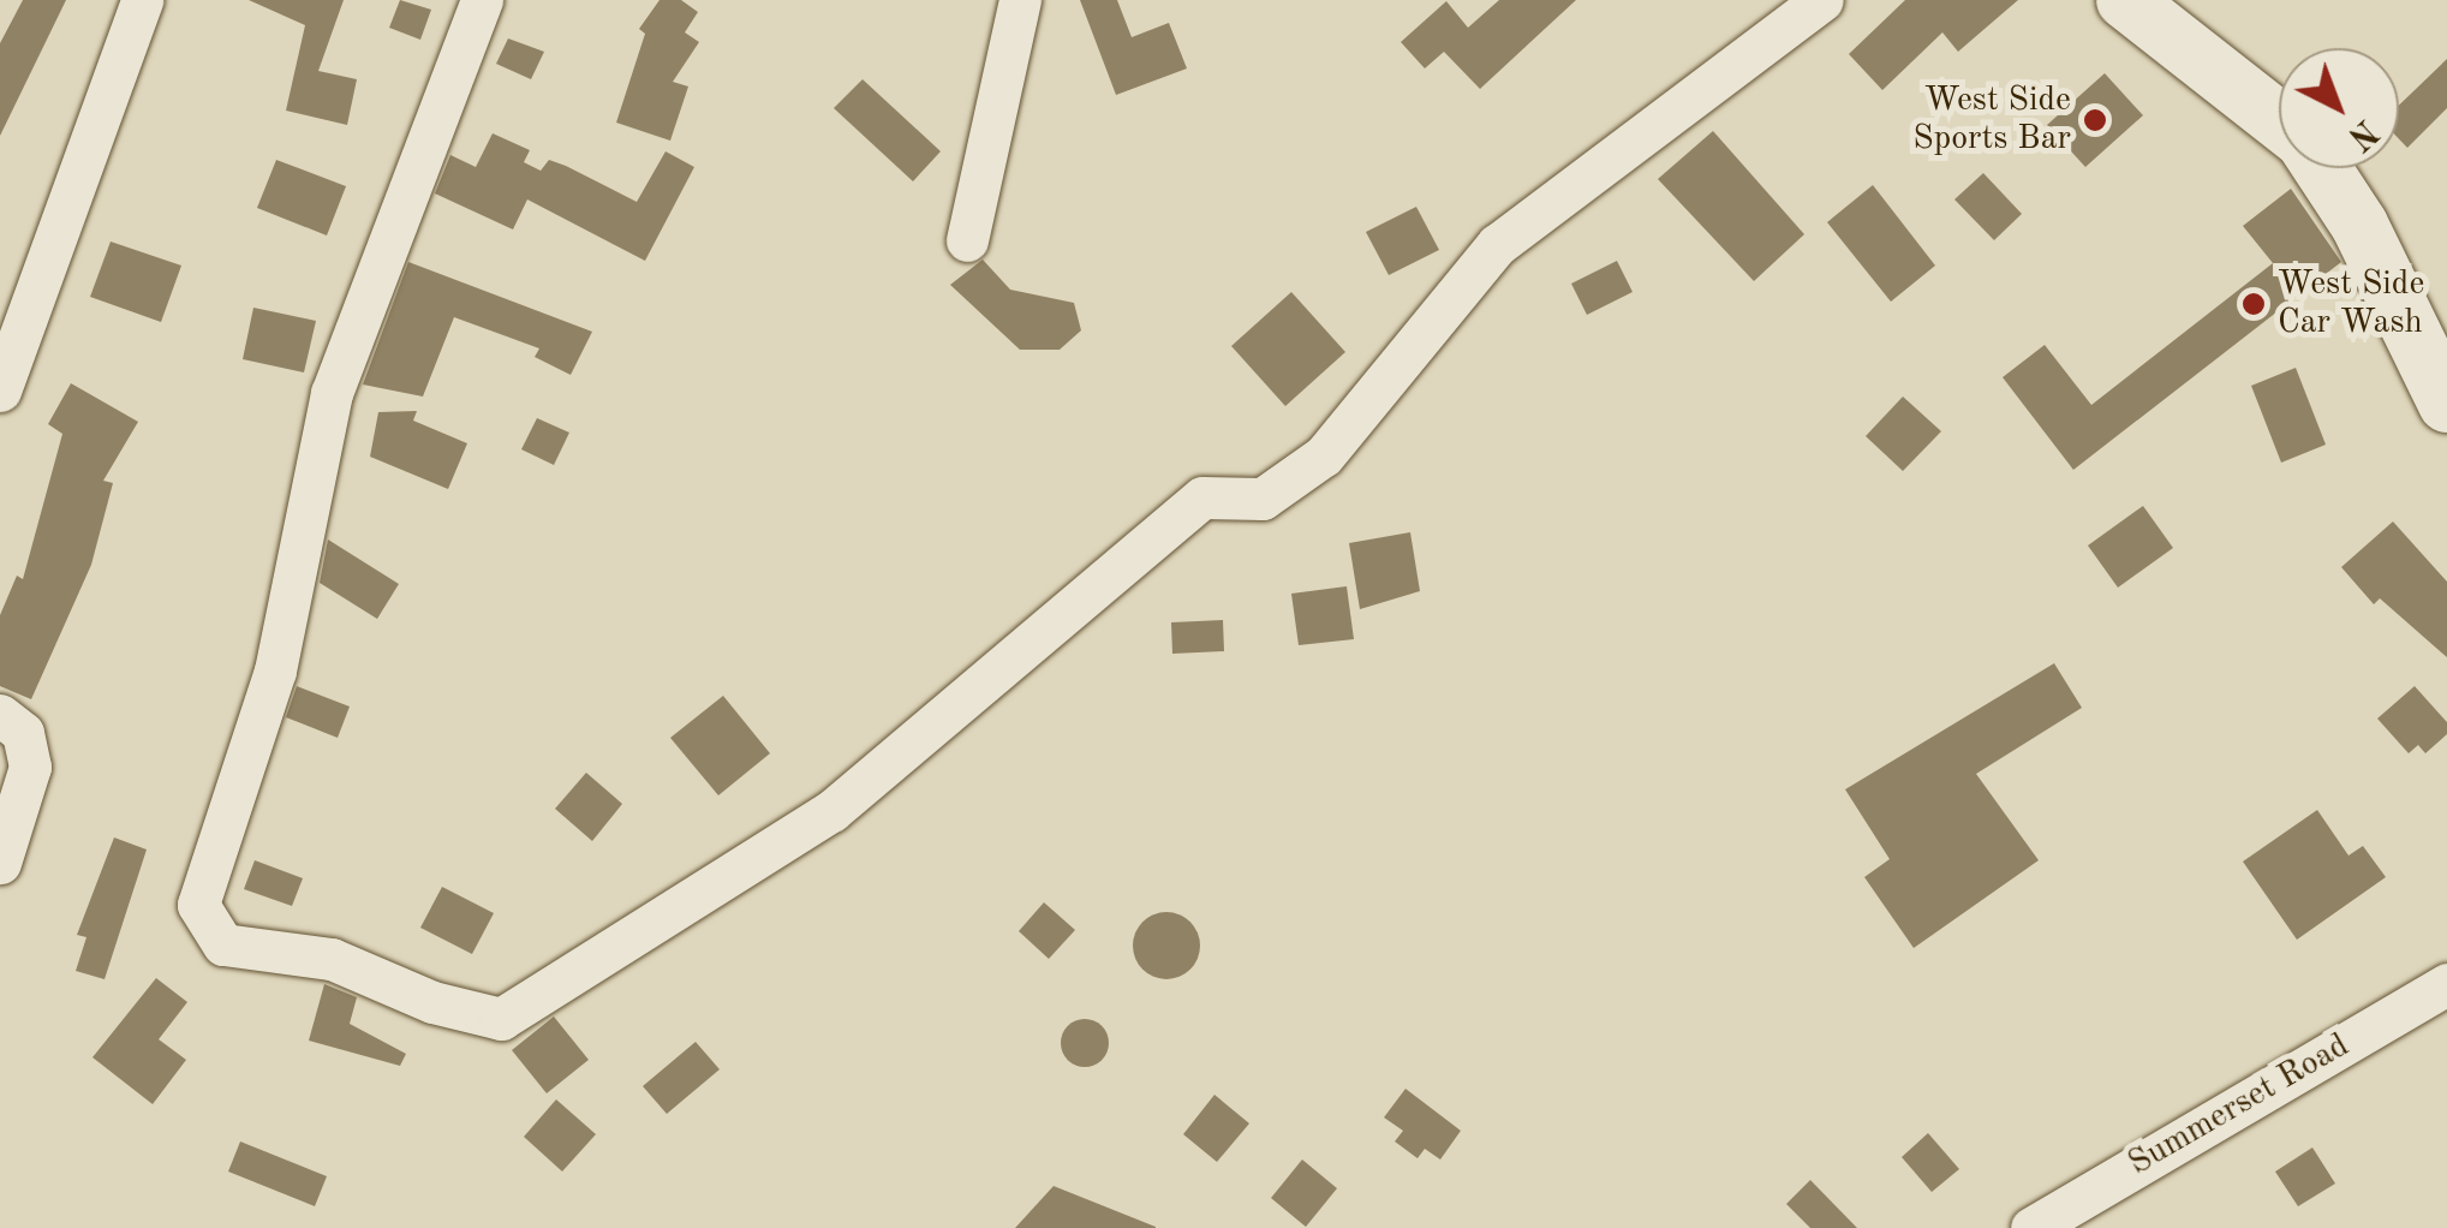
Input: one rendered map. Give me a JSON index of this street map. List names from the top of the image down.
{
  "streets": {
    "street": ["Summerset Road"]
  },
  "places": ["West Side Sports Bar", "West Side Car Wash"],
  "north": "bottom right"
}
